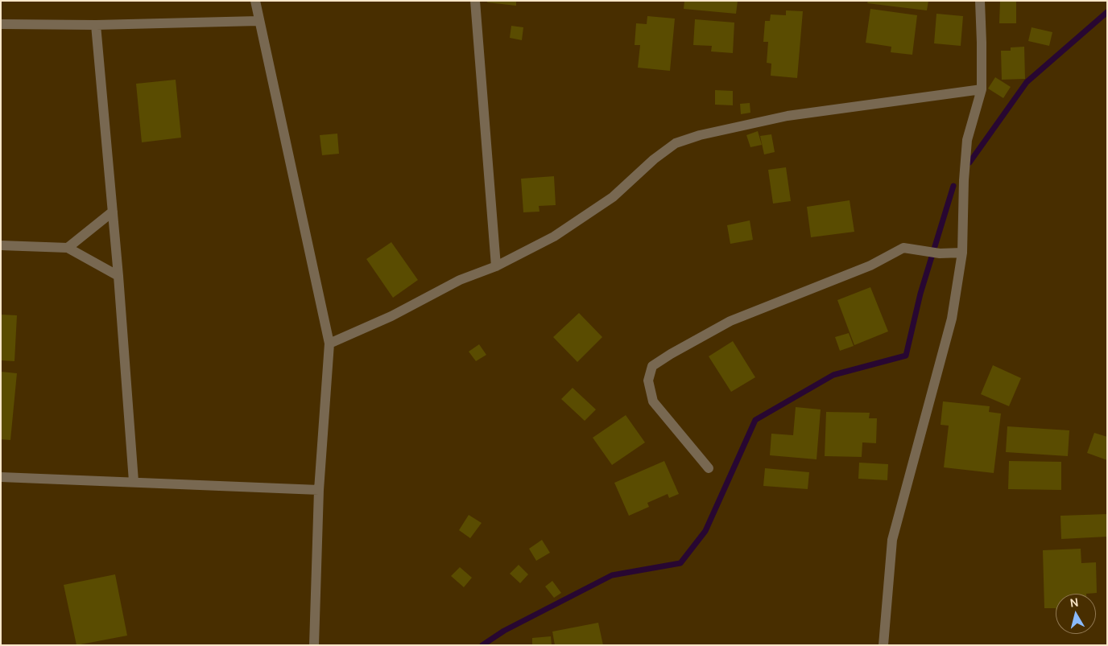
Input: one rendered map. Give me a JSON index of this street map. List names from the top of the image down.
{
  "north": "top"
}
